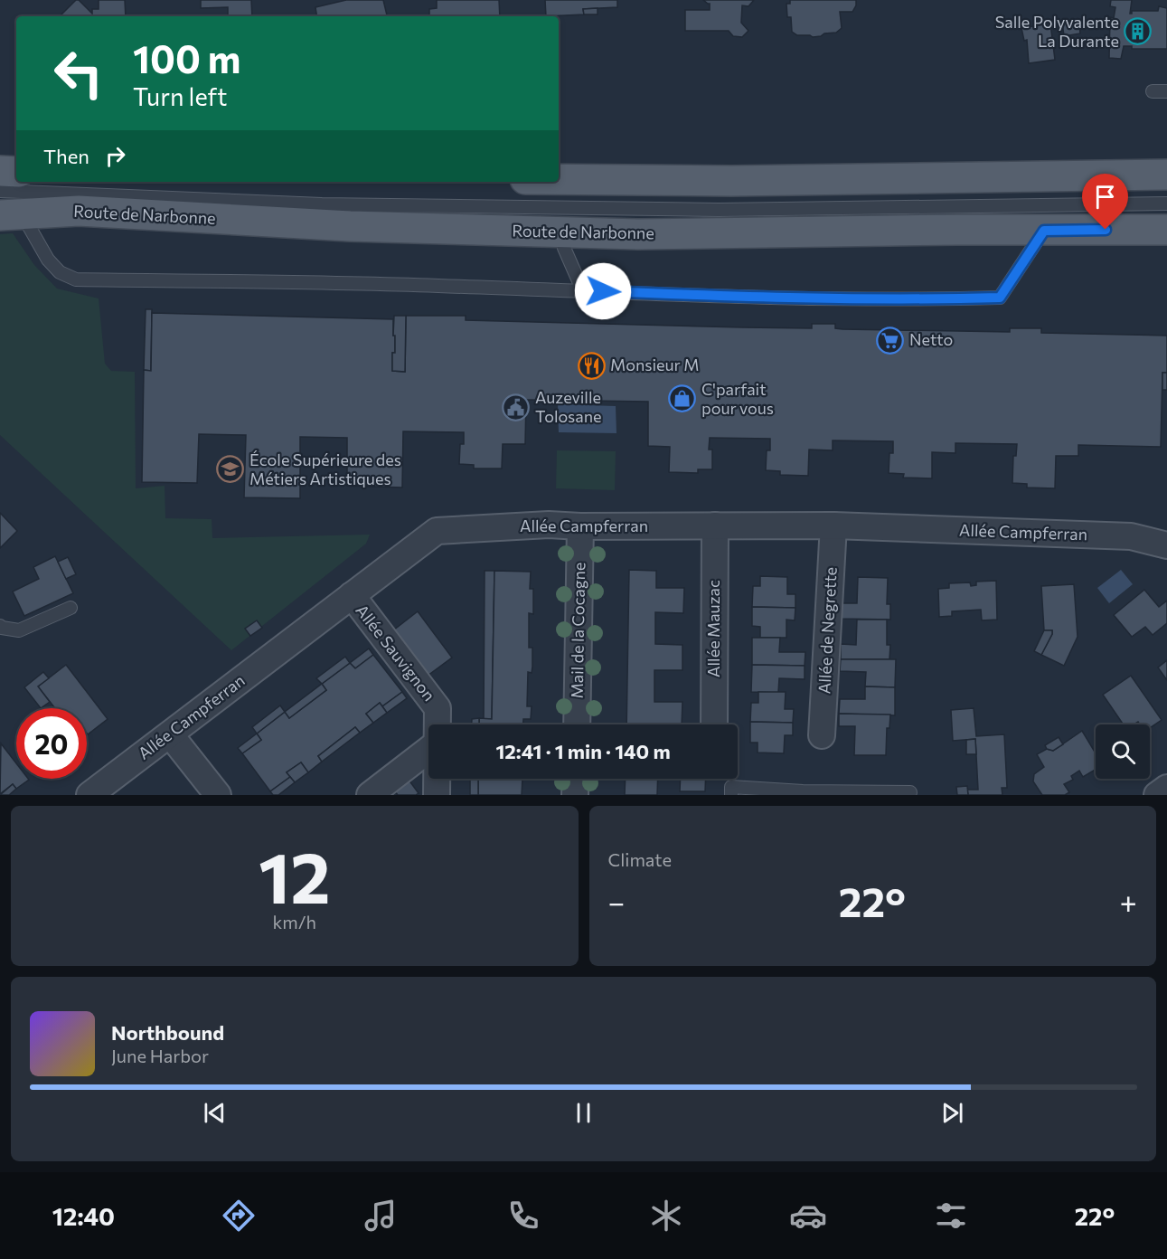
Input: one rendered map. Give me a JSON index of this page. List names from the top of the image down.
{
  "streets": {
    "main road": ["Route de Narbonne"],
    "street": [
      "Allée Campferran",
      "Allée Mauzac",
      "Mail de la Cocagne",
      "Allée de Negrette",
      "Allée Sauvignon"
    ]
  },
  "crossings": [
    ["Allée Campferran", "Allée Mauzac"],
    ["Allée Campferran", "Mail de la Cocagne"],
    ["Allée Campferran", "Allée de Negrette"],
    ["Allée Campferran", "Allée Sauvignon"]
  ],
  "places": {
    "building": ["Salle Polyvalente La Durante"],
    "supermarket": ["Netto"],
    "restaurant": ["Monsieur M"],
    "shop": ["C'parfait pour vous"],
    "public building": ["Auzeville Tolosane"],
    "school or university": ["École Supérieure des Métiers Artistiques"]
  },
  "page": {
    "turn": ["100 m", "Turn left"],
    "then": "Then",
    "limit": "20",
    "trip": "12:41 · 1 min · 140 m",
    "tile": [
      ["12", "km/h"],
      "Climate"
    ],
    "heat": ["−", "22°", "+"],
    "song": ["Northbound", "June Harbor"],
    "tabs": ["12:40", "22°"]
  }
}
